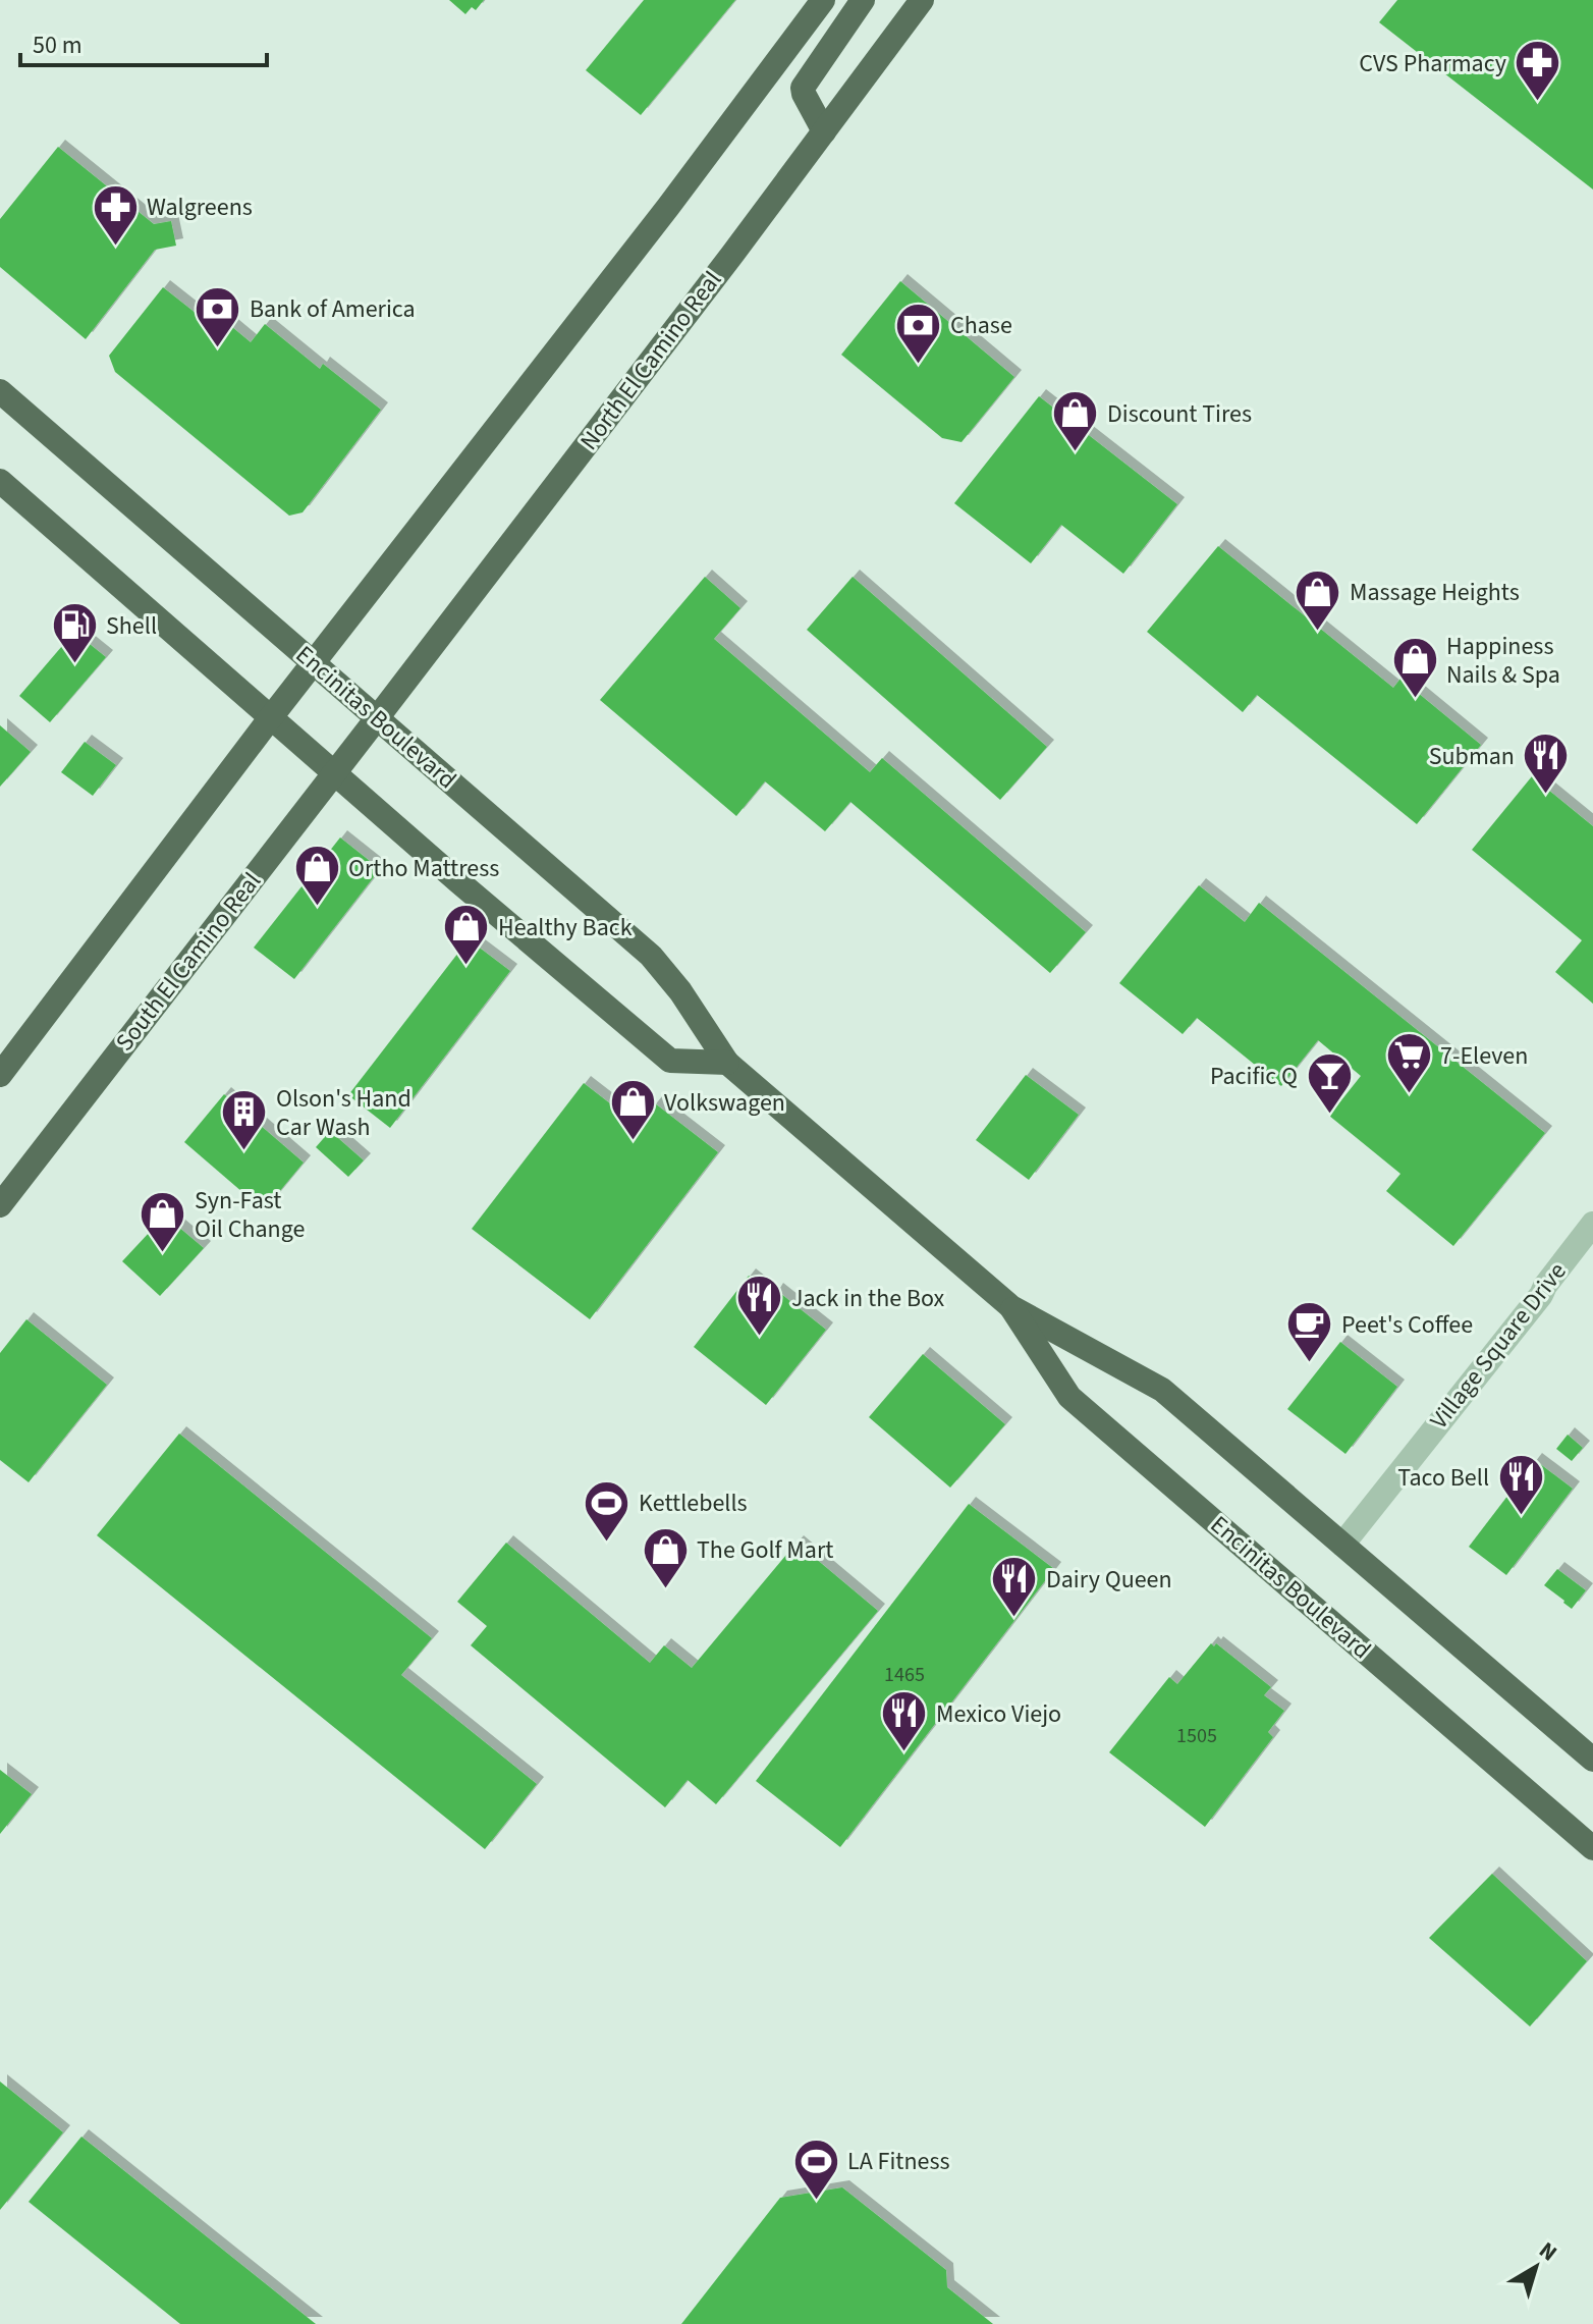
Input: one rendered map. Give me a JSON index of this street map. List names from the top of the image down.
{
  "streets": {
    "main road": ["North El Camino Real", "Encinitas Boulevard", "South El Camino Real"],
    "street": ["Village Square Drive"]
  },
  "crossings": [
    ["North El Camino Real", "Encinitas Boulevard"],
    ["North El Camino Real", "South El Camino Real"],
    ["Encinitas Boulevard", "South El Camino Real"],
    ["Encinitas Boulevard", "Village Square Drive"]
  ],
  "places": {
    "pharmacy": ["CVS Pharmacy", "Walgreens"],
    "bank": ["Bank of America", "Chase"],
    "shop": [
      "Discount Tires",
      "Massage Heights",
      "Happiness Nails & Spa",
      "Ortho Mattress",
      "Healthy Back",
      "Volkswagen",
      "Syn-Fast Oil Change",
      "The Golf Mart"
    ],
    "fuel station": ["Shell"],
    "restaurant": [
      "Subman",
      "Jack in the Box",
      "Taco Bell",
      "Dairy Queen",
      "Mexico Viejo"
    ],
    "supermarket": ["7-Eleven"],
    "bar": ["Pacific Q"],
    "building": ["Olson's Hand Car Wash"],
    "cafe": ["Peet's Coffee"],
    "sports": ["Kettlebells", "LA Fitness"]
  },
  "house_numbers": ["1465", "1505"],
  "scale_bar": "50 m",
  "north": "top right"
}
